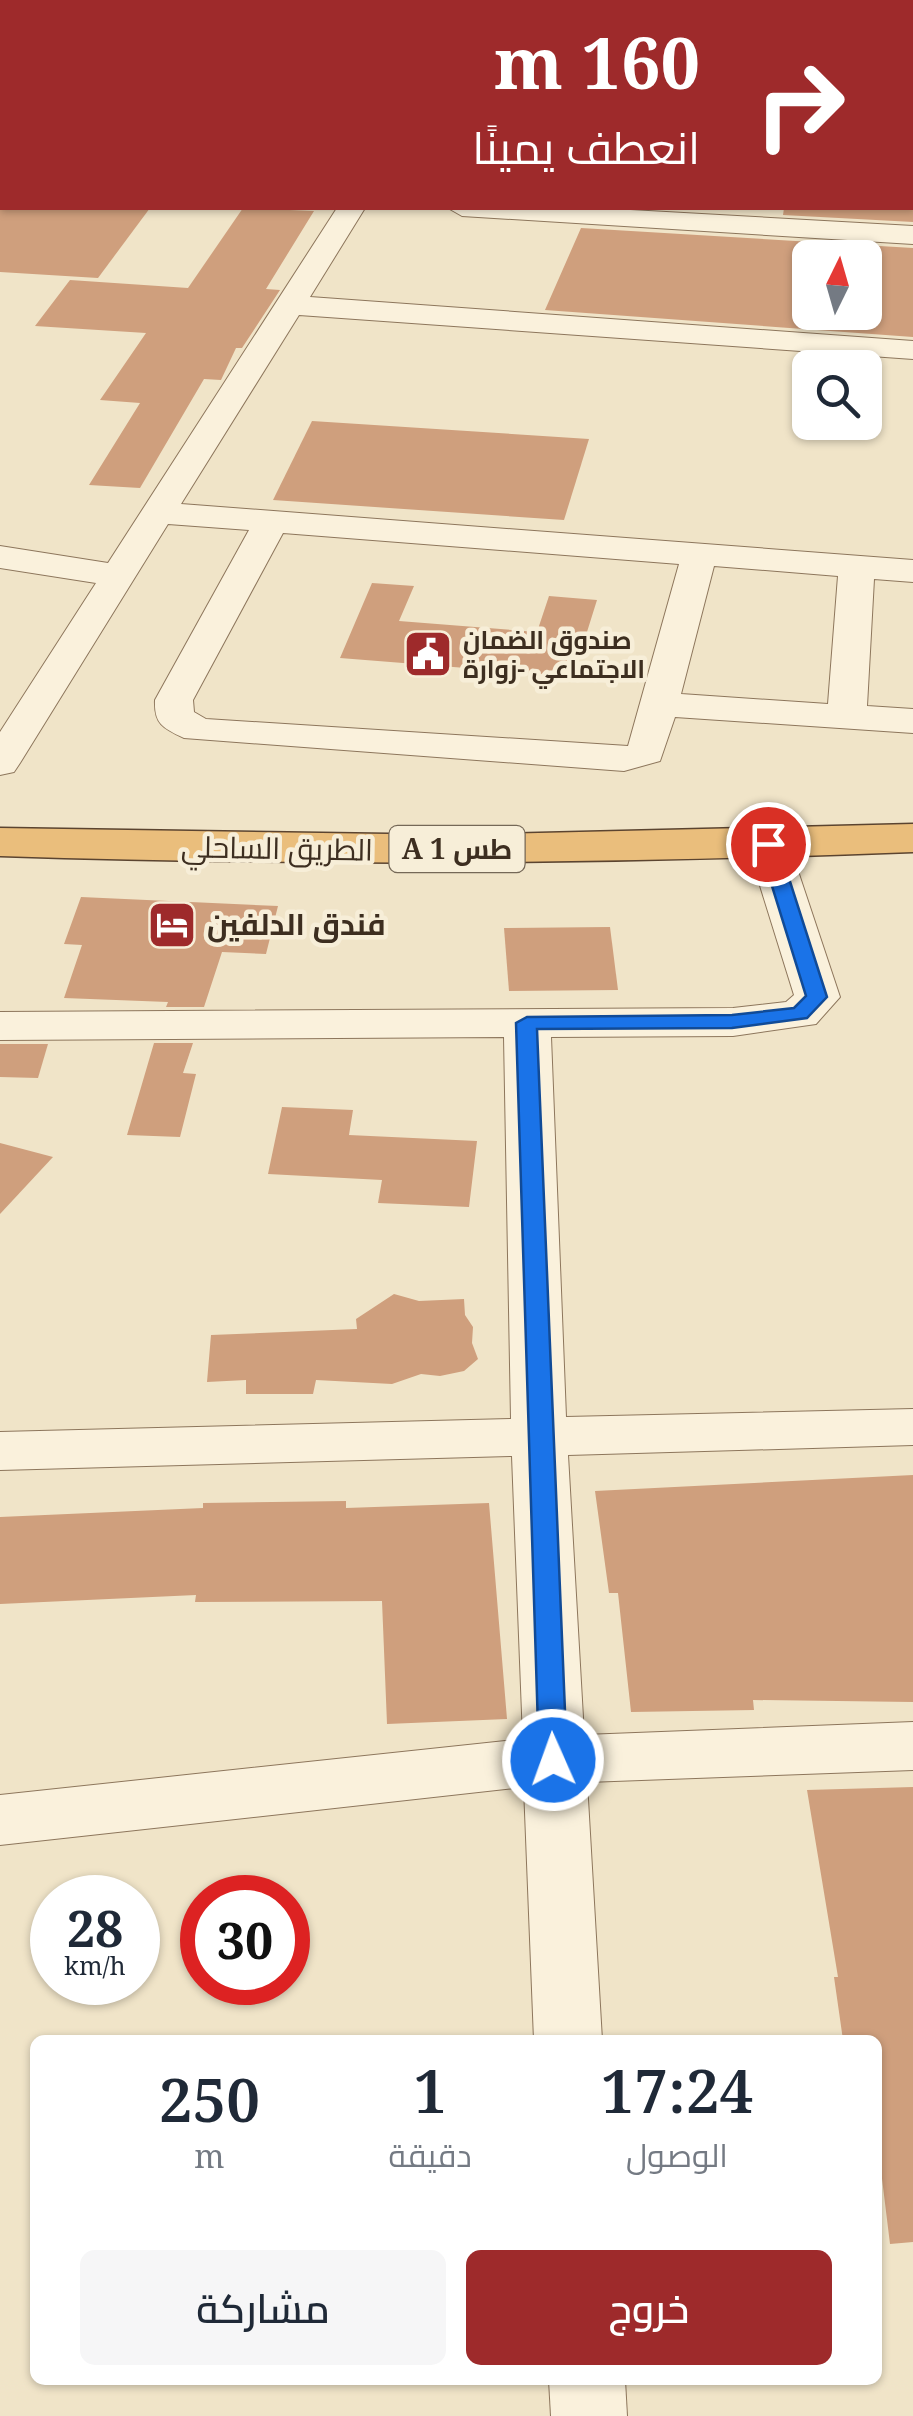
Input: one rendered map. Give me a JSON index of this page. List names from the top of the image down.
{
  "streets": {
    "highway": ["الطريق الساحلي", "A 1 طس"]
  },
  "places": {
    "public building": ["صندوق الضمان الاجتماعي -زوارة"],
    "hotel": ["فندق الدلفين"]
  },
  "north": "top",
  "page": {
    "turn": ["160 m", "انعطف يمينًا"],
    "speed": "28 km/h",
    "limit": "30",
    "eta": [
      "17:24",
      "الوصول",
      "1",
      "دقيقة",
      "250",
      "m"
    ],
    "buttons": ["خروج", "مشاركة"]
  }
}
